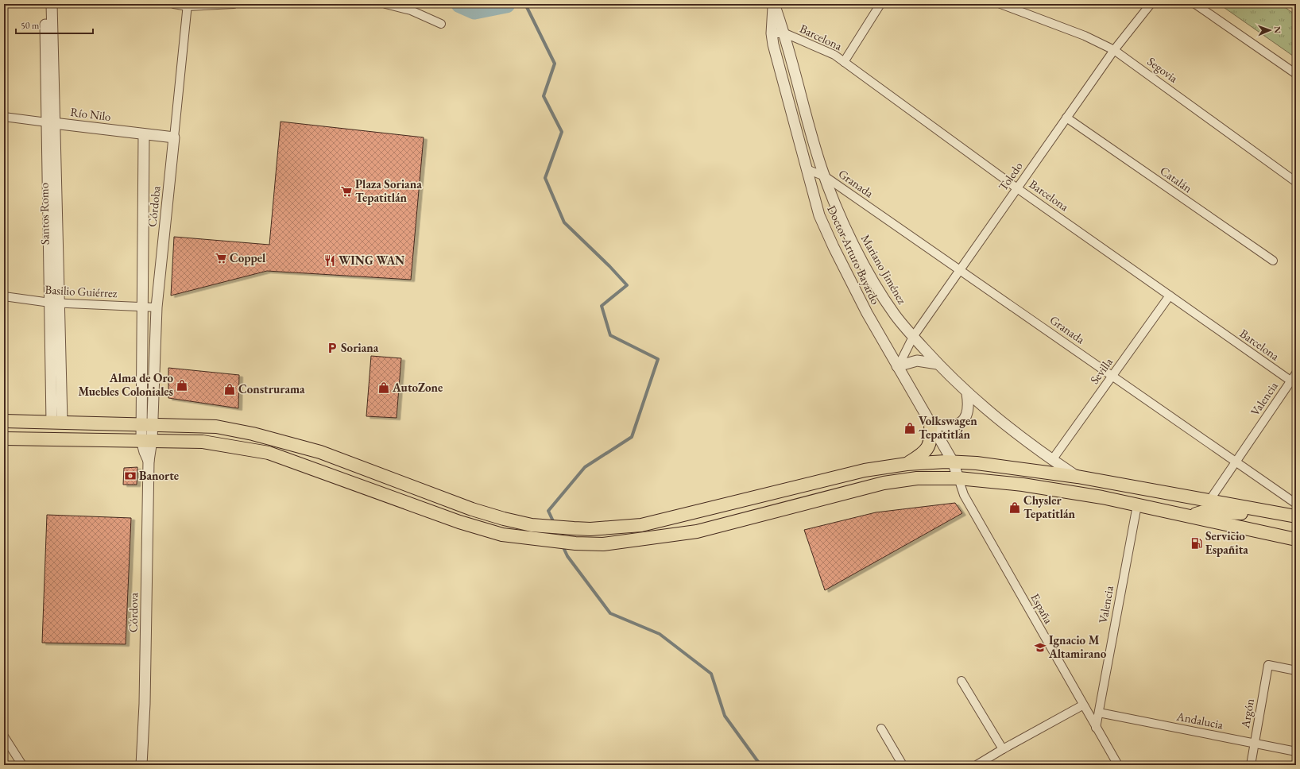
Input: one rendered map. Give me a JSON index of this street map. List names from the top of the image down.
{
  "streets": {
    "street": [
      "Barcelona",
      "Segovia",
      "Río Nilo",
      "Toledo",
      "Catalán",
      "Granada",
      "Córdoba",
      "Santos Romo",
      "Doctor Arturo Bayardo",
      "Mariano Jiménez",
      "Basilio Guiérrez",
      "Sevilla",
      "Valencia",
      "España",
      "Córdova",
      "Argón",
      "Andalucia"
    ]
  },
  "crossings": [
    ["Barcelona", "Toledo"],
    ["Barcelona", "Mariano Jiménez"],
    ["Barcelona", "Sevilla"],
    ["Barcelona", "Valencia"],
    ["Segovia", "Toledo"],
    ["Río Nilo", "Córdoba"],
    ["Río Nilo", "Santos Romo"],
    ["Toledo", "Catalán"],
    ["Toledo", "Granada"],
    ["Toledo", "Doctor Arturo Bayardo"],
    ["Toledo", "Mariano Jiménez"],
    ["Granada", "Doctor Arturo Bayardo"],
    ["Granada", "Mariano Jiménez"],
    ["Granada", "Sevilla"],
    ["Granada", "Valencia"],
    ["Córdoba", "Basilio Guiérrez"],
    ["Córdoba", "Córdova"],
    ["Santos Romo", "Basilio Guiérrez"],
    ["Doctor Arturo Bayardo", "Mariano Jiménez"],
    ["Doctor Arturo Bayardo", "España"],
    ["Mariano Jiménez", "Sevilla"],
    ["Valencia", "España"],
    ["Valencia", "Andalucia"],
    ["Argón", "Andalucia"]
  ],
  "places": {
    "supermarket": ["Plaza Soriana Tepatitlán", "Coppel"],
    "restaurant": ["WING WAN"],
    "parking": ["Soriana"],
    "shop": [
      "Alma de Oro Muebles Coloniales",
      "AutoZone",
      "Construrama",
      "Volkswagen Tepatitlán",
      "Chysler Tepatitlán"
    ],
    "bank": ["Banorte"],
    "fuel station": ["Servicio Españita"],
    "school or university": ["Ignacio M Altamirano"]
  },
  "scale_bar": "50 m",
  "north": "right"
}
